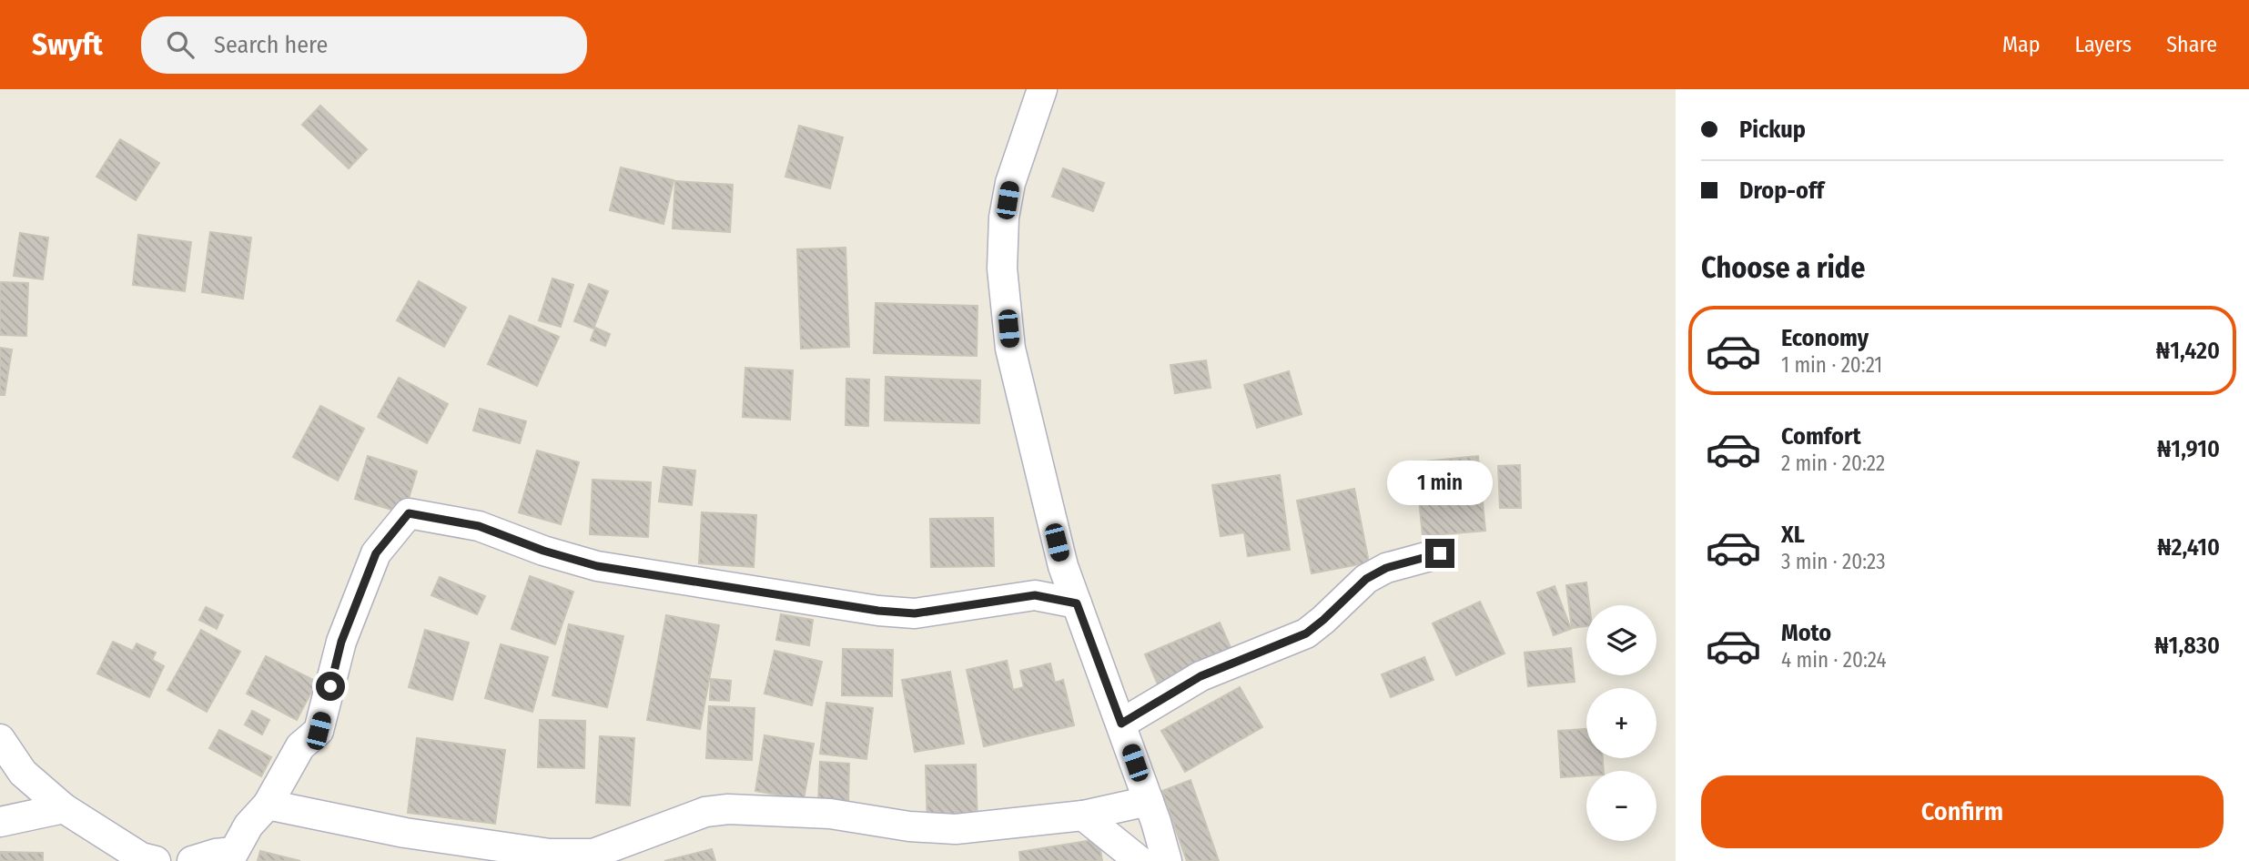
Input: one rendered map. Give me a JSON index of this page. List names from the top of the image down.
{
  "page": {
    "header": "Swyft",
    "search": "Search here",
    "nav": ["Map", "Layers", "Share"],
    "banner": ["Pickup", "Drop-off"],
    "heading": "Choose a ride",
    "list": [
      {
        "name": "Economy",
        "note": "1 min · 20:21",
        "value": "₦1,420"
      },
      {
        "name": "Comfort",
        "note": "2 min · 20:22",
        "value": "₦1,910"
      },
      {
        "name": "XL",
        "note": "3 min · 20:23",
        "value": "₦2,410"
      },
      {
        "name": "Moto",
        "note": "4 min · 20:24",
        "value": "₦1,830"
      }
    ],
    "bubble": "1 min",
    "map_buttons": ["+", "−"],
    "buttons": "Confirm"
  }
}
